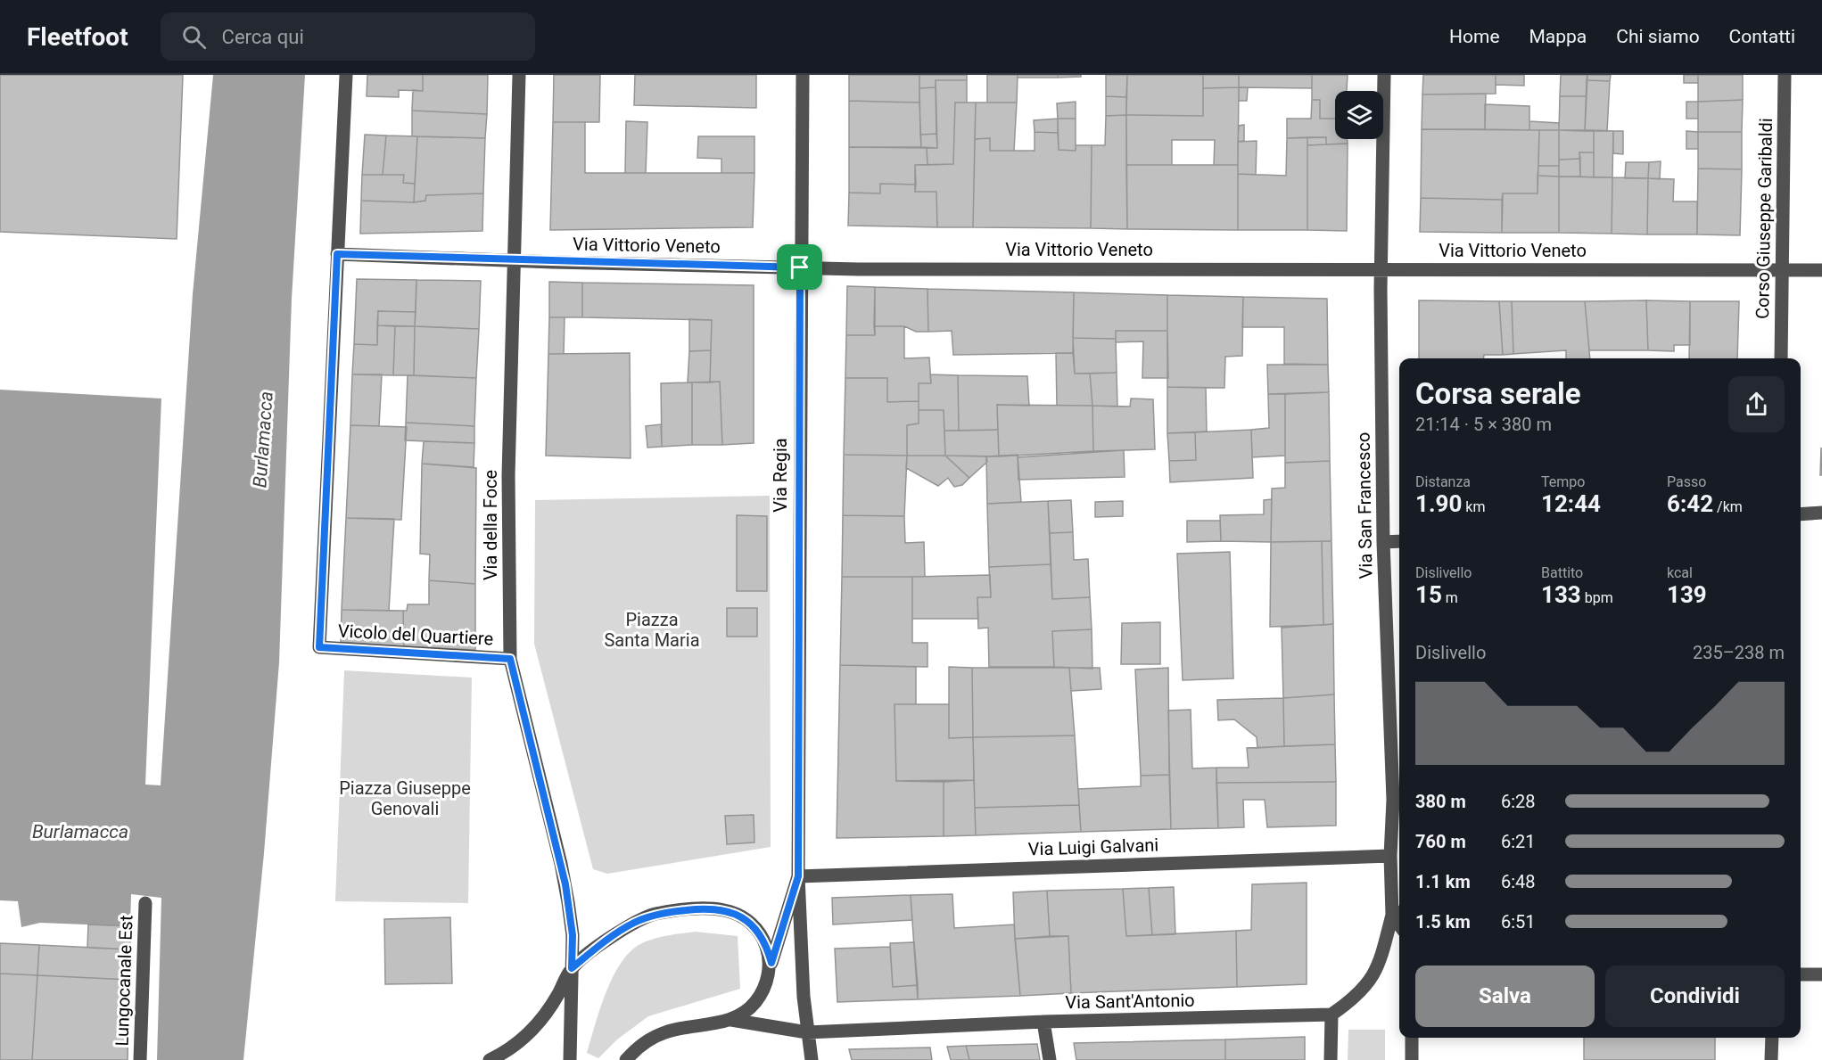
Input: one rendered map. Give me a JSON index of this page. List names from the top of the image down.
{
  "streets": {
    "street": [
      "Corso Giuseppe Garibaldi",
      "Via Vittorio Veneto",
      "Via Regia",
      "Via San Francesco",
      "Via della Foce",
      "Vicolo del Quartiere",
      "Via Luigi Galvani",
      "Lungocanale Est",
      "Via Sant'Antonio"
    ]
  },
  "crossings": [
    ["Corso Giuseppe Garibaldi", "Via Vittorio Veneto"],
    ["Via Vittorio Veneto", "Via Regia"],
    ["Via Vittorio Veneto", "Via San Francesco"],
    ["Via Vittorio Veneto", "Via della Foce"],
    ["Via Vittorio Veneto", "Vicolo del Quartiere"],
    ["Via Regia", "Via Luigi Galvani"],
    ["Via Regia", "Via Sant'Antonio"],
    ["Via San Francesco", "Via Luigi Galvani"],
    ["Via della Foce", "Vicolo del Quartiere"]
  ],
  "water": ["Burlamacca"],
  "parks": ["Piazza Santa Maria", "Piazza Giuseppe Genovali"],
  "page": {
    "header": "Fleetfoot",
    "search": "Cerca qui",
    "nav": [
      "Home",
      "Mappa",
      "Chi siamo",
      "Contatti"
    ],
    "heading": ["Corsa serale", "21:14 · 5 × 380 m"],
    "stats": [
      ["Distanza", "1.90 km"],
      ["Tempo", "12:44"],
      ["Passo", "6:42 /km"],
      ["Dislivello", "15 m"],
      ["Battito", "133 bpm"],
      ["kcal", "139"]
    ],
    "chart": ["Dislivello", "235–238 m"],
    "list": [
      {
        "name": "380 m",
        "note": "6:28"
      },
      {
        "name": "760 m",
        "note": "6:21"
      },
      {
        "name": "1.1 km",
        "note": "6:48"
      },
      {
        "name": "1.5 km",
        "note": "6:51"
      }
    ],
    "buttons": ["Salva", "Condividi"]
  }
}
